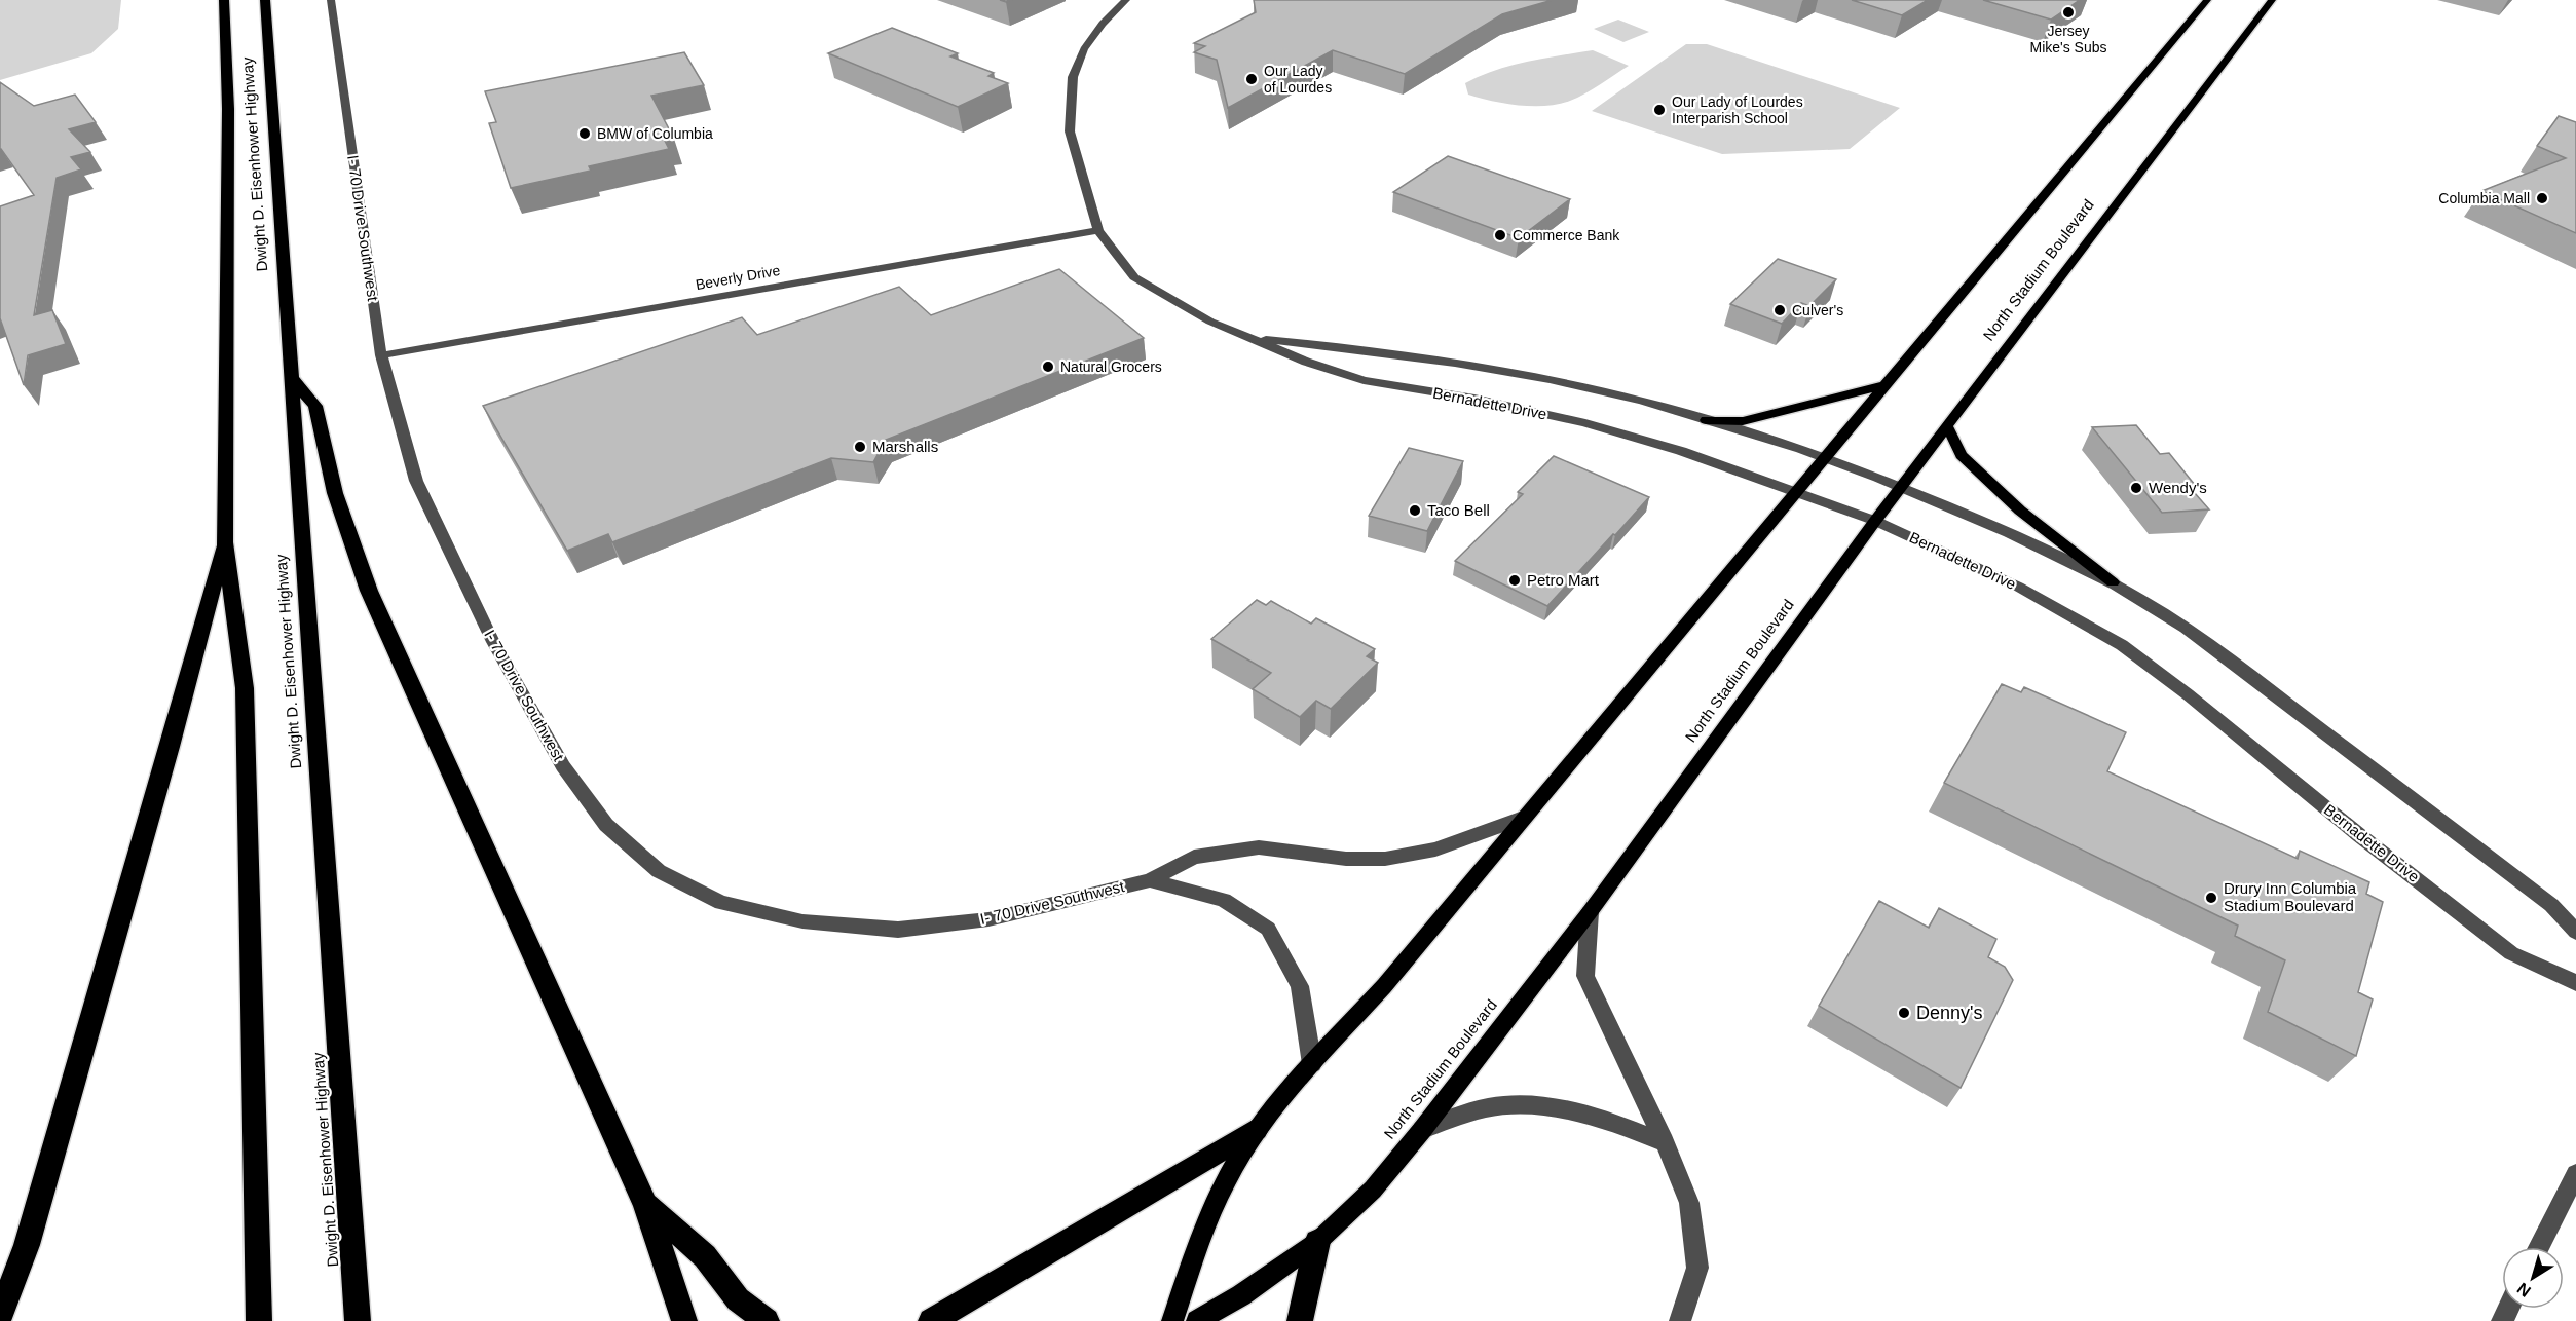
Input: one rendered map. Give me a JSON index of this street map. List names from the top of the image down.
{
  "streets": {
    "highway": ["Dwight D. Eisenhower Highway"],
    "main road": ["North Stadium Boulevard"],
    "street": ["I- 70 Drive Southwest", "Beverly Drive", "Bernadette Drive"]
  },
  "crossings": [
    ["I- 70 Drive Southwest", "Beverly Drive"],
    ["North Stadium Boulevard", "Bernadette Drive"],
    ["Beverly Drive", "Bernadette Drive"]
  ],
  "places": [
    "Jersey Mike's Subs",
    "Our Lady of Lourdes",
    "Our Lady of Lourdes Interparish School",
    "BMW of Columbia",
    "Columbia Mall",
    "Commerce Bank",
    "Culver's",
    "Natural Grocers",
    "Marshalls",
    "Wendy's",
    "Taco Bell",
    "Petro Mart",
    "Drury Inn Columbia Stadium Boulevard",
    "Denny's"
  ],
  "north": "bottom left"
}
